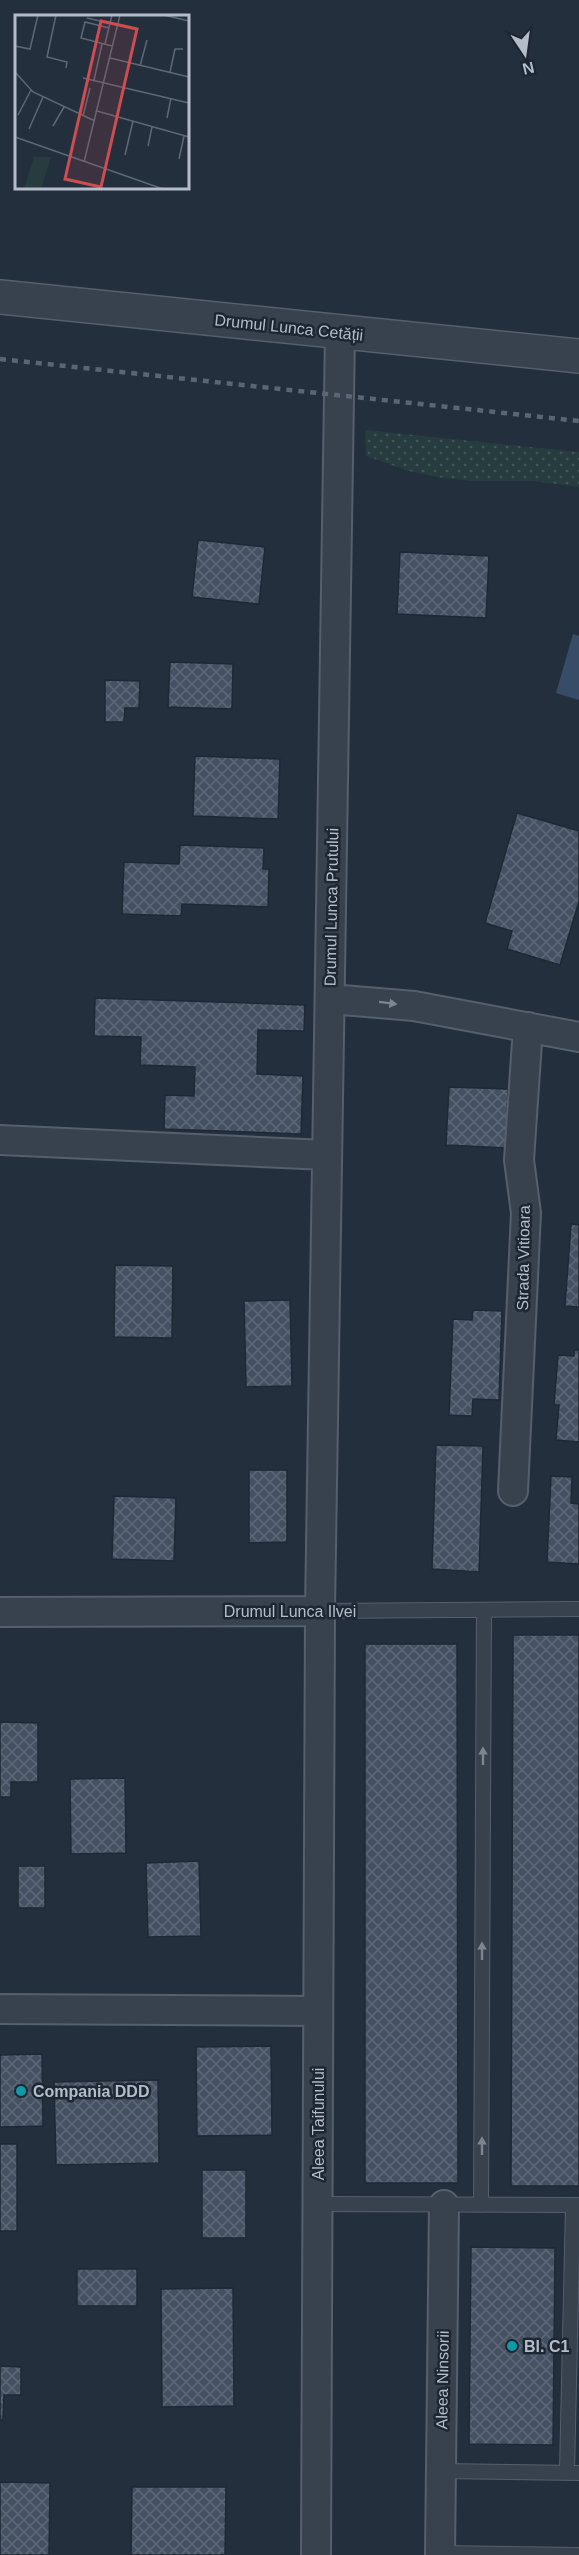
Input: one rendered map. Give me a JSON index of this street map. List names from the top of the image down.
{
  "streets": {
    "street": [
      "Drumul Lunca Cetății",
      "Drumul Lunca Prutului",
      "Strada Vitioara",
      "Drumul Lunca Ilvei",
      "Aleea Taifunului",
      "Aleea Ninsorii"
    ]
  },
  "crossings": [
    ["Drumul Lunca Cetății", "Drumul Lunca Prutului"],
    ["Drumul Lunca Prutului", "Drumul Lunca Ilvei"],
    ["Drumul Lunca Prutului", "Aleea Taifunului"],
    ["Drumul Lunca Ilvei", "Aleea Taifunului"]
  ],
  "places": ["Compania DDD", "Bl. C1"],
  "north": "bottom"
}
